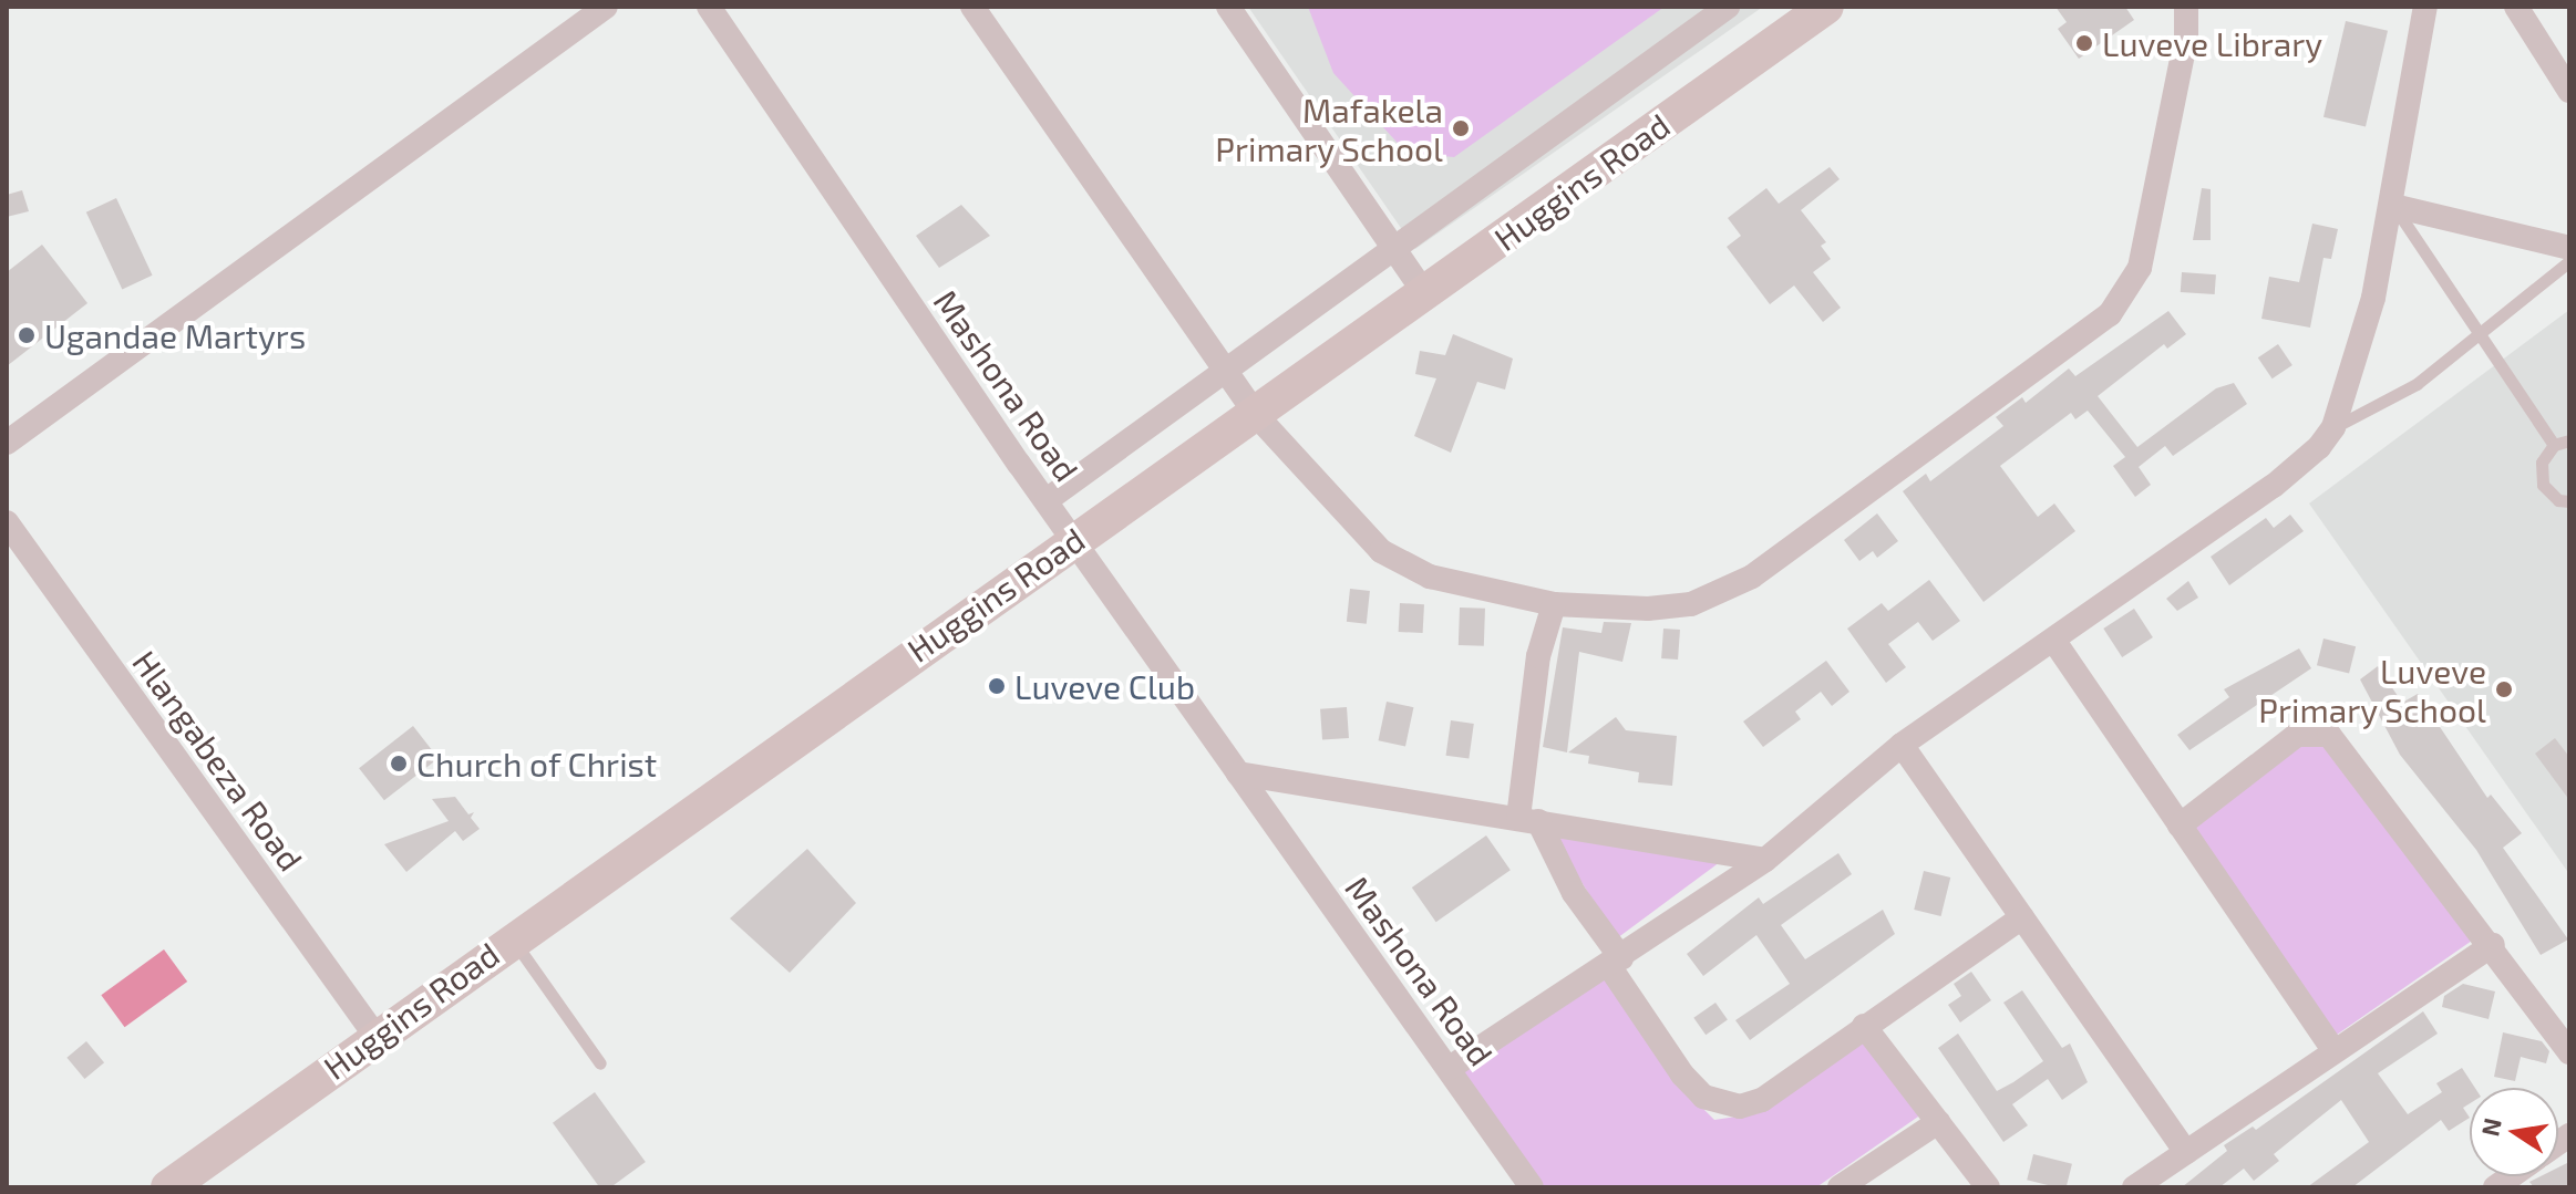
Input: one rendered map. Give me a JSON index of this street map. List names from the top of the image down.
{
  "streets": {
    "street": ["Huggins Road", "Mashona Road", "Hlangabeza Road"]
  },
  "crossings": [
    ["Huggins Road", "Mashona Road"],
    ["Huggins Road", "Hlangabeza Road"]
  ],
  "places": [
    "Luveve Library",
    "Mafakela Primary School",
    "Ugandae Martyrs",
    "Luveve Club",
    "Luveve Primary School",
    "Church of Christ"
  ],
  "north": "left"
}
